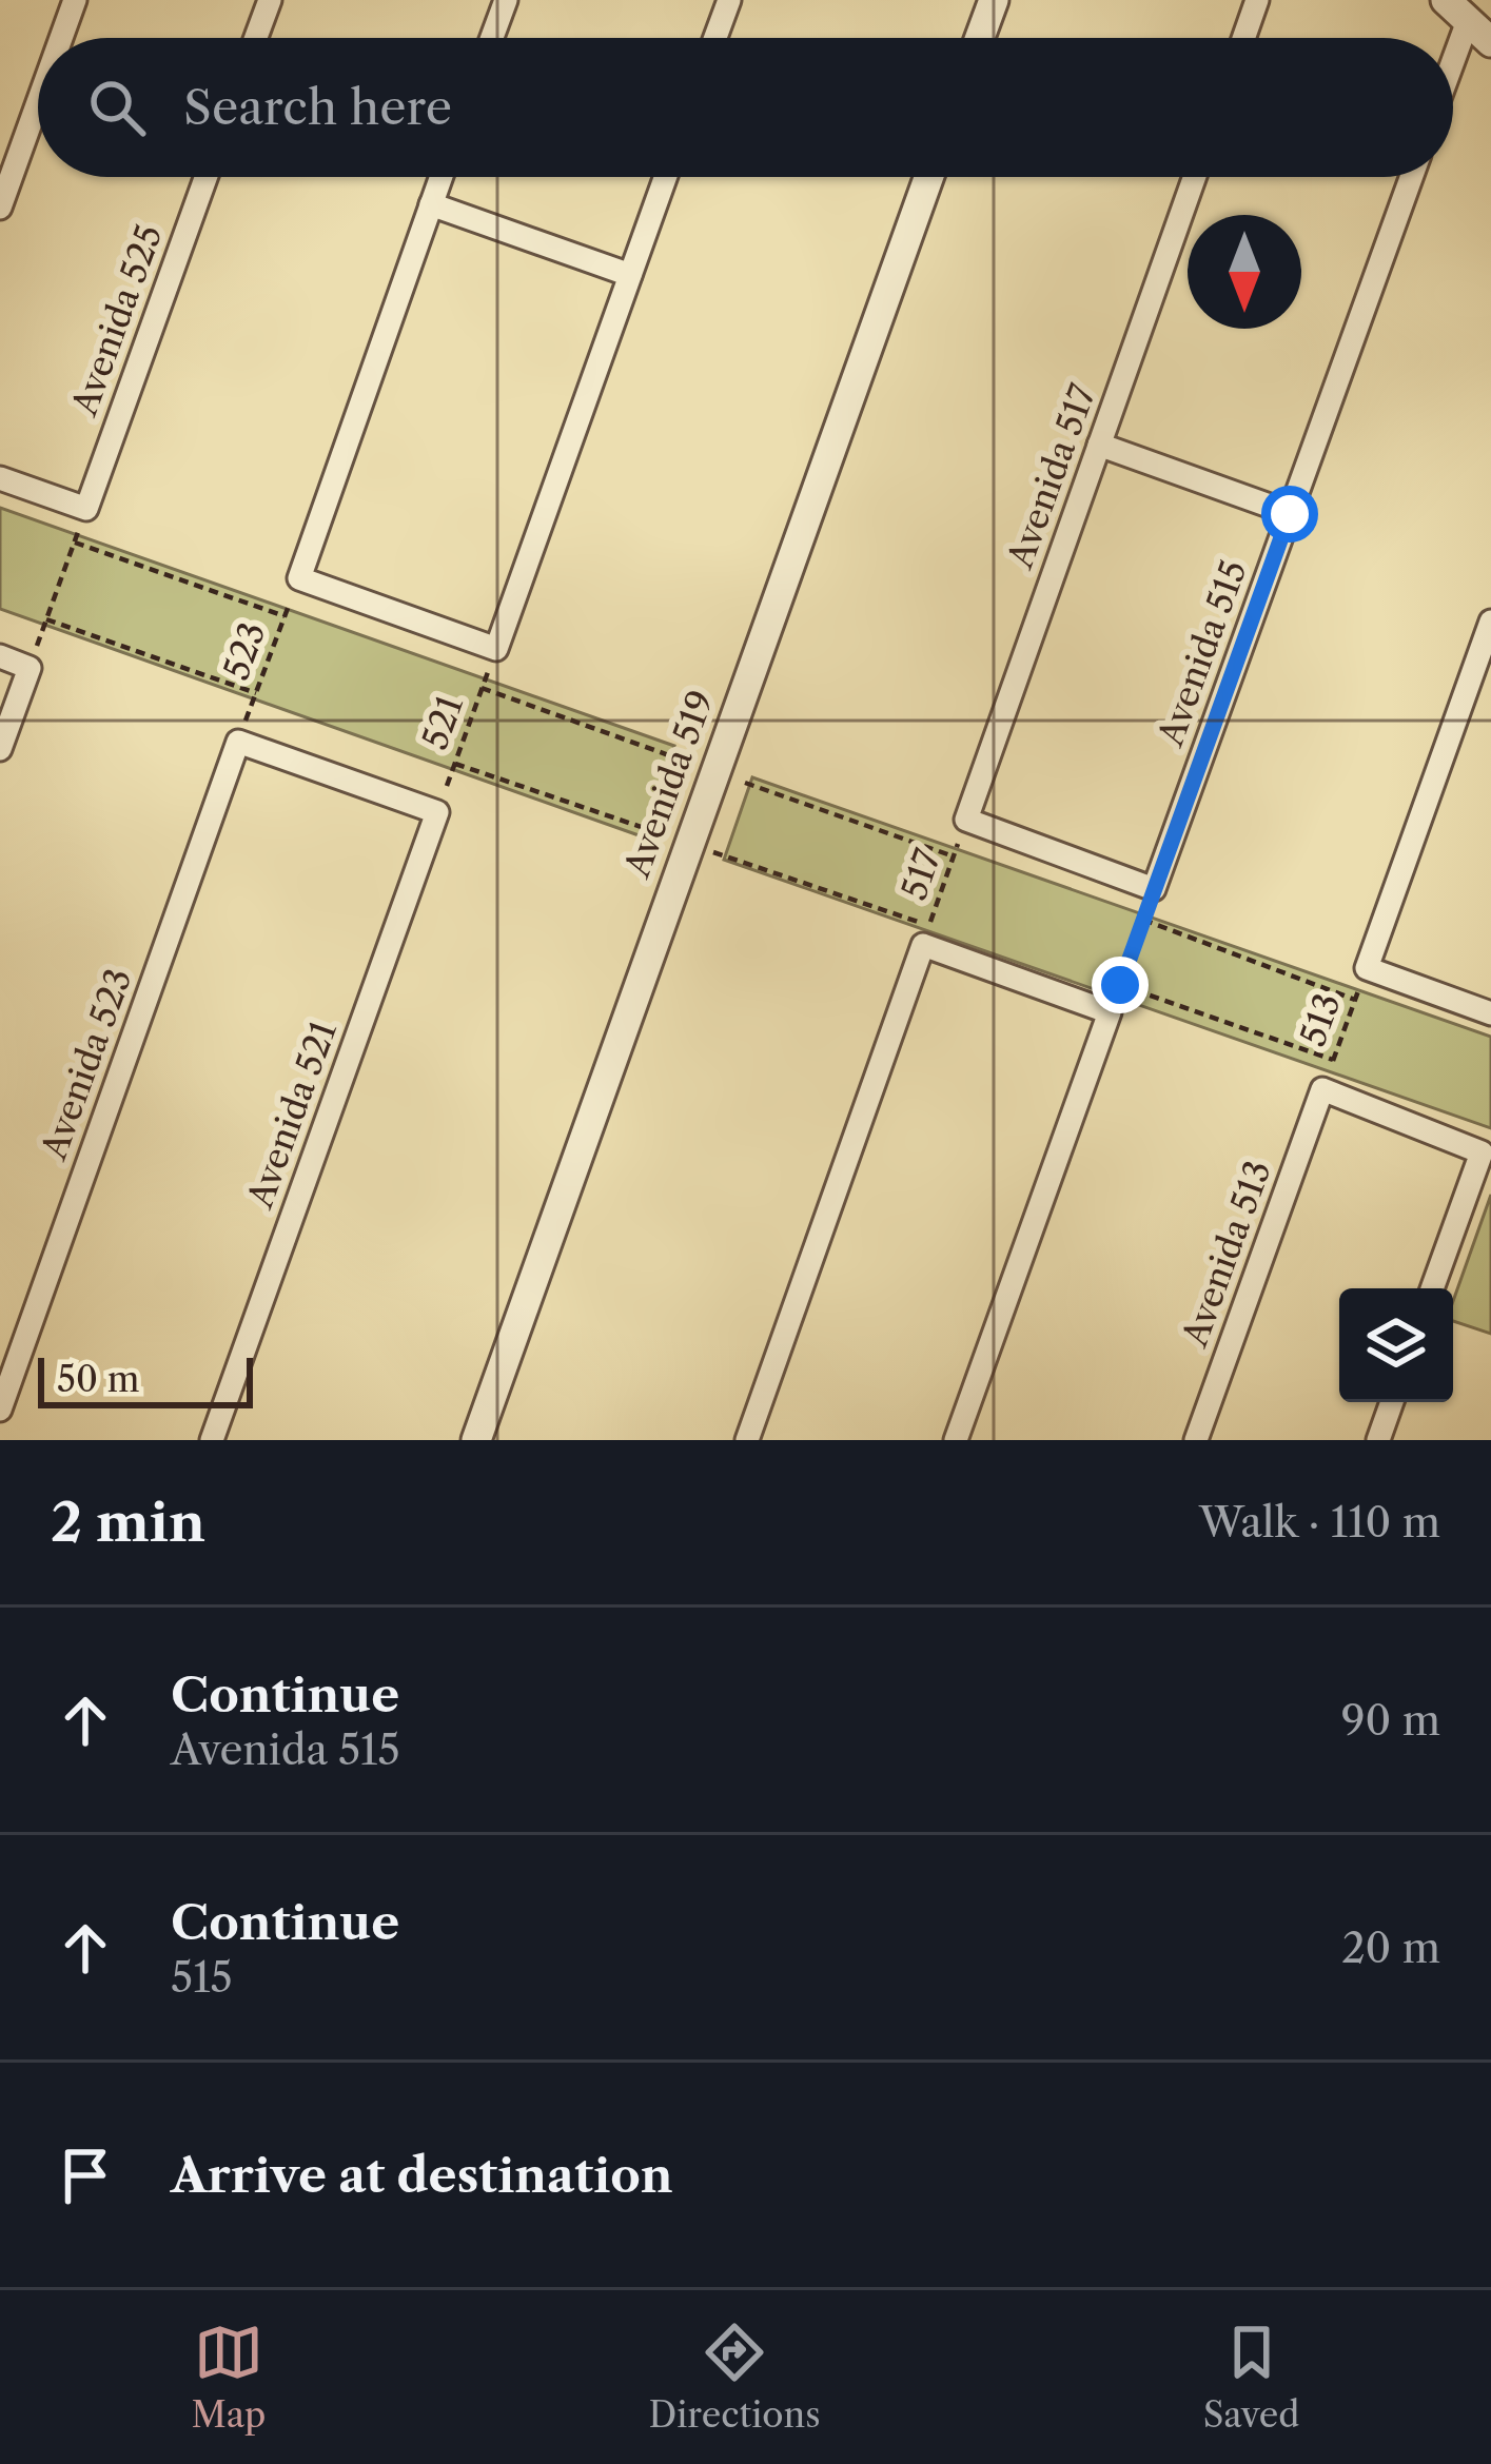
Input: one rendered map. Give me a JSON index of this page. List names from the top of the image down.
{
  "streets": {
    "street": [
      "Avenida 525",
      "Avenida 517",
      "Avenida 515",
      "Avenida 519",
      "Avenida 523",
      "Avenida 521",
      "Avenida 513"
    ],
    "path": [
      "523",
      "521",
      "517",
      "513"
    ]
  },
  "crossings": [
    ["Avenida 517", "517"],
    ["523", "Avenida 523"],
    ["521", "Avenida 521"],
    ["513", "Avenida 513"]
  ],
  "scale_bar": "50 m",
  "north": "bottom",
  "page": {
    "search": "Search here",
    "scale": "50 m",
    "heading": ["2 min", "Walk · 110 m"],
    "list": [
      ["Continue", "Avenida 515", "90 m"],
      ["Continue", "515", "20 m"],
      "Arrive at destination"
    ],
    "nav": ["Map", "Directions", "Saved"]
  }
}
